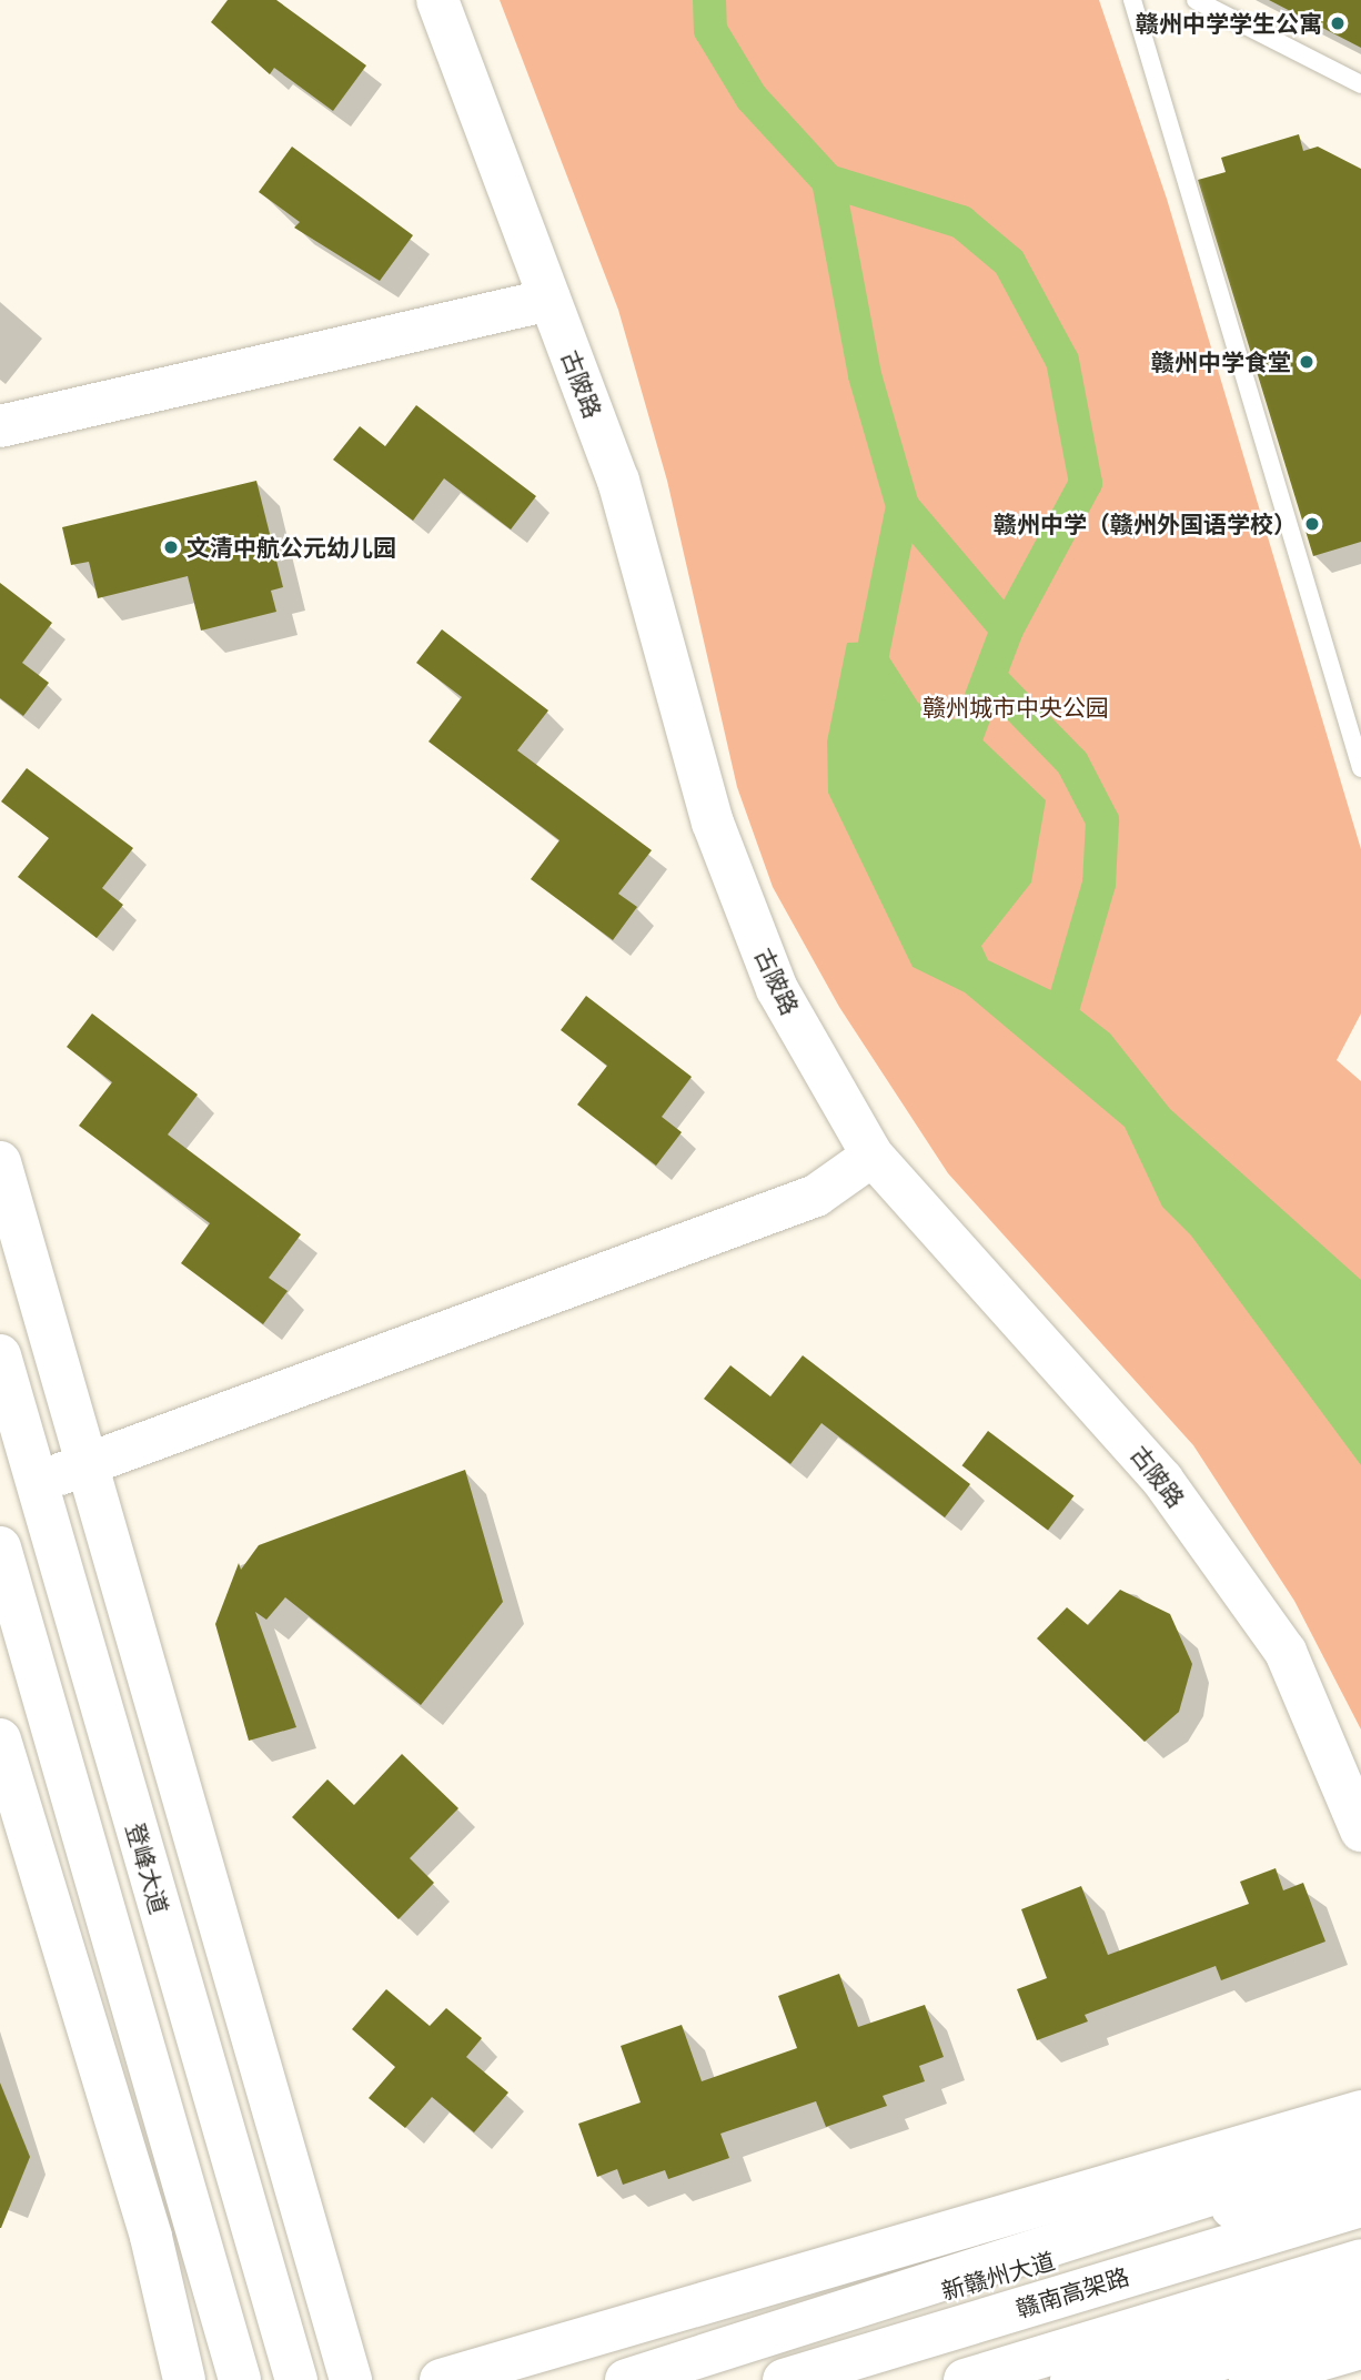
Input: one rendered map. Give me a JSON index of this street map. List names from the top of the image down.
{
  "streets": {
    "main road": [
      "古陂路",
      "登峰大道",
      "新赣州大道",
      "赣南高架路"
    ]
  },
  "parks": ["赣州城市中央公园"],
  "places": [
    "赣州中学学生公寓",
    "赣州中学食堂",
    "赣州中学（赣州外国语学校）",
    "文清中航公元幼儿园"
  ]
}
